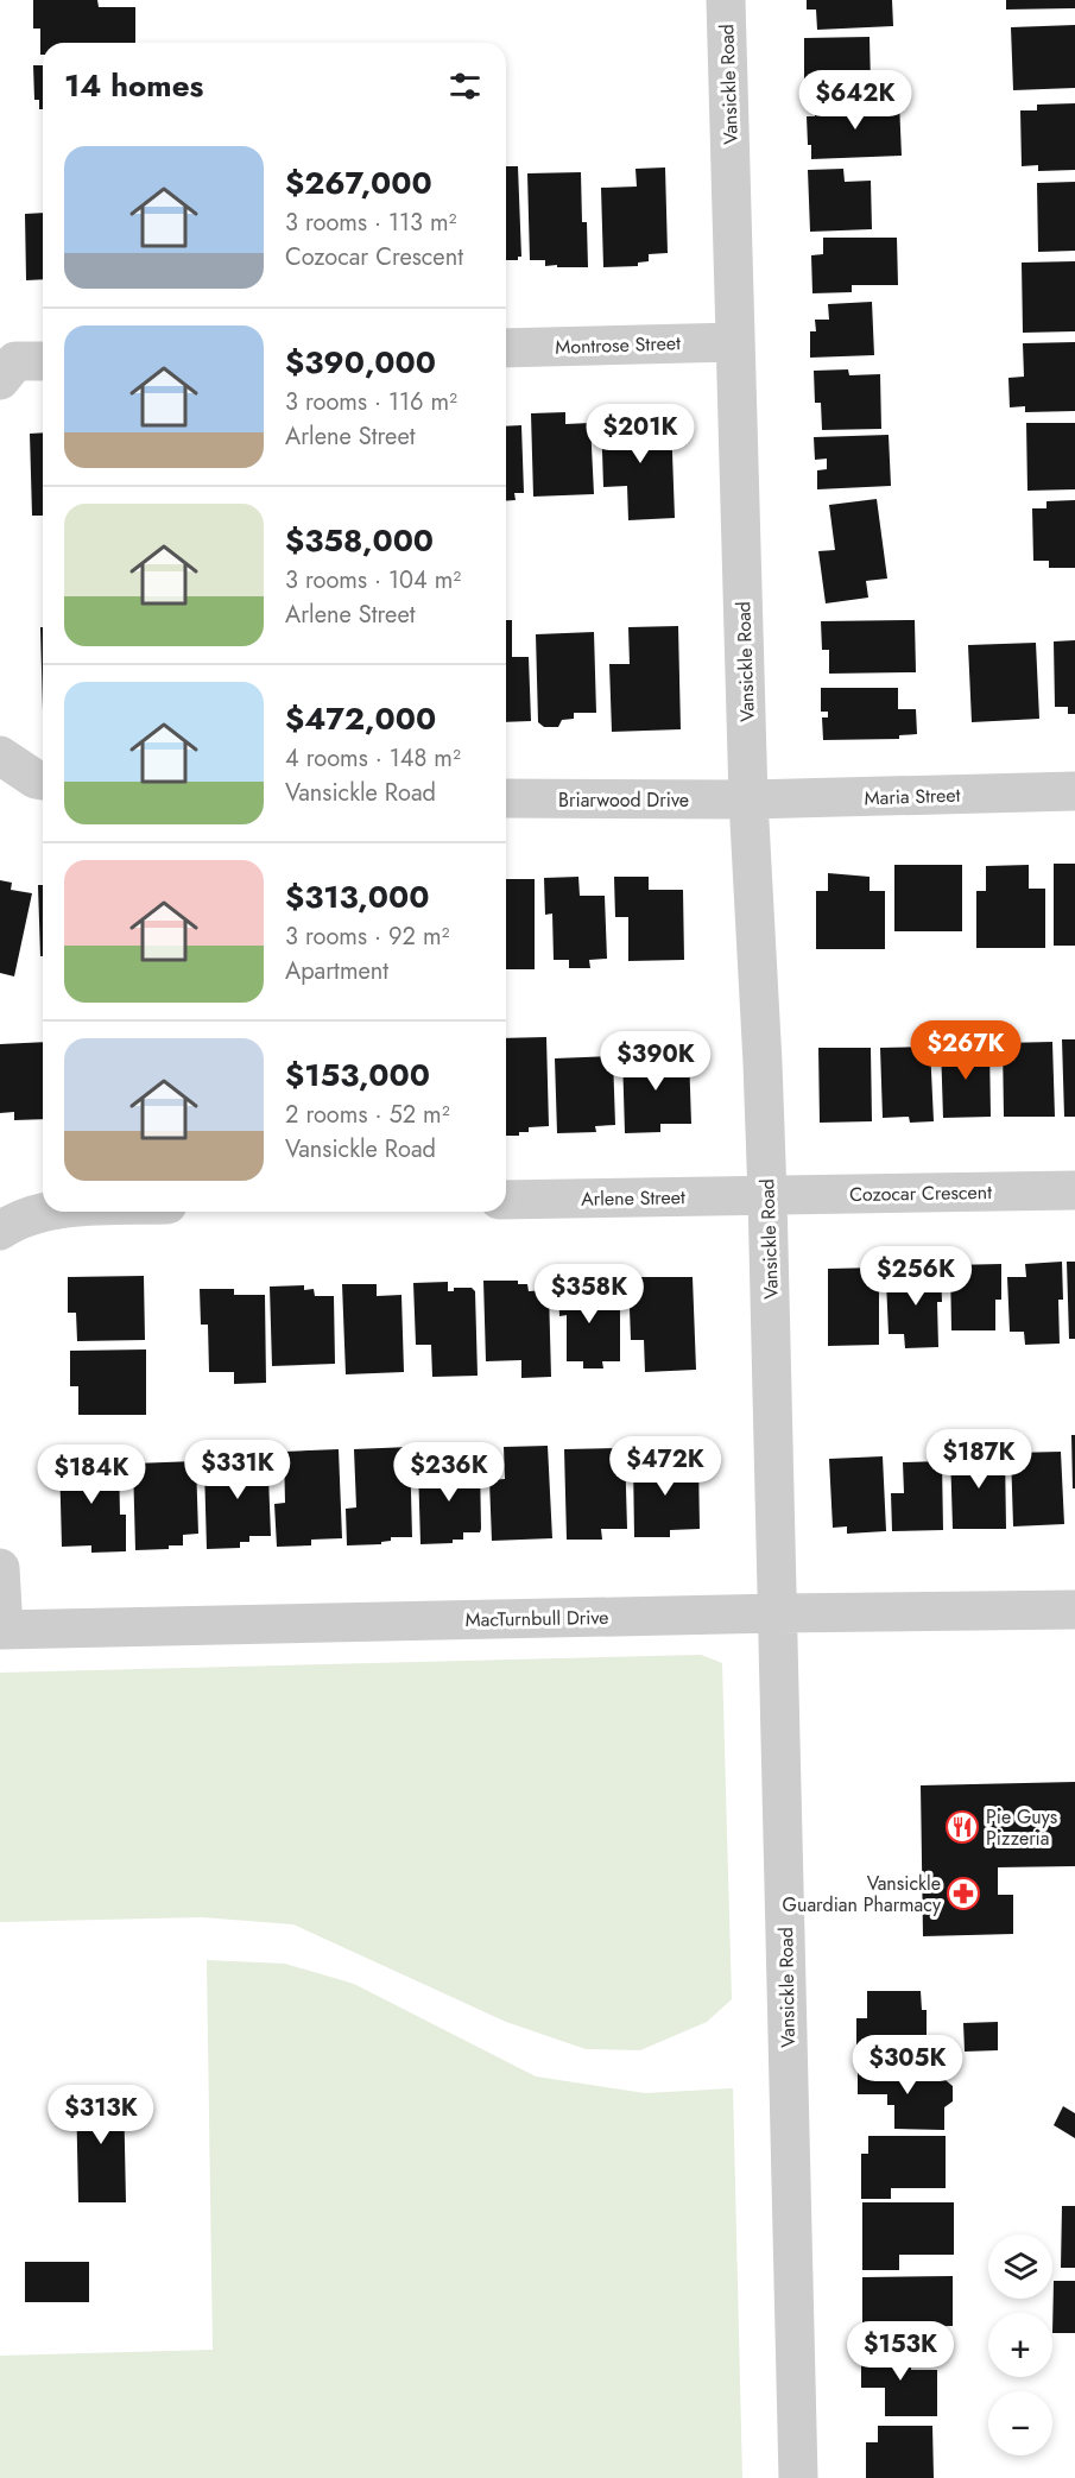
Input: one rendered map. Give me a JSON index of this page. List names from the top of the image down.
{
  "streets": {
    "street": [
      "Vansickle Road",
      "Montrose Street",
      "Maria Street",
      "Briarwood Drive",
      "Cozocar Crescent",
      "Arlene Street",
      "MacTurnbull Drive"
    ]
  },
  "crossings": [
    ["Vansickle Road", "Montrose Street"],
    ["Vansickle Road", "Maria Street"],
    ["Vansickle Road", "Briarwood Drive"],
    ["Vansickle Road", "Cozocar Crescent"],
    ["Vansickle Road", "Arlene Street"],
    ["Vansickle Road", "MacTurnbull Drive"],
    ["Maria Street", "Briarwood Drive"],
    ["Cozocar Crescent", "Arlene Street"]
  ],
  "places": {
    "restaurant": ["Pie Guys Pizzeria"],
    "pharmacy": ["Vansickle Guardian Pharmacy"]
  },
  "page": {
    "heading": "14 homes",
    "price": [
      "$642K",
      "$201K",
      "$267K",
      "$390K",
      "$256K",
      "$358K",
      "$187K",
      "$472K",
      "$331K",
      "$236K",
      "$184K",
      "$305K",
      "$313K",
      "$153K"
    ],
    "list": [
      {
        "name": "$267,000",
        "note": "3 rooms · 113 m² · Cozocar Crescent"
      },
      {
        "name": "$390,000",
        "note": "3 rooms · 116 m² · Arlene Street"
      },
      {
        "name": "$358,000",
        "note": "3 rooms · 104 m² · Arlene Street"
      },
      {
        "name": "$472,000",
        "note": "4 rooms · 148 m² · Vansickle Road"
      },
      {
        "name": "$313,000",
        "note": "3 rooms · 92 m² · Apartment"
      },
      {
        "name": "$153,000",
        "note": "2 rooms · 52 m² · Vansickle Road"
      }
    ],
    "map_buttons": ["+", "−"]
  }
}
